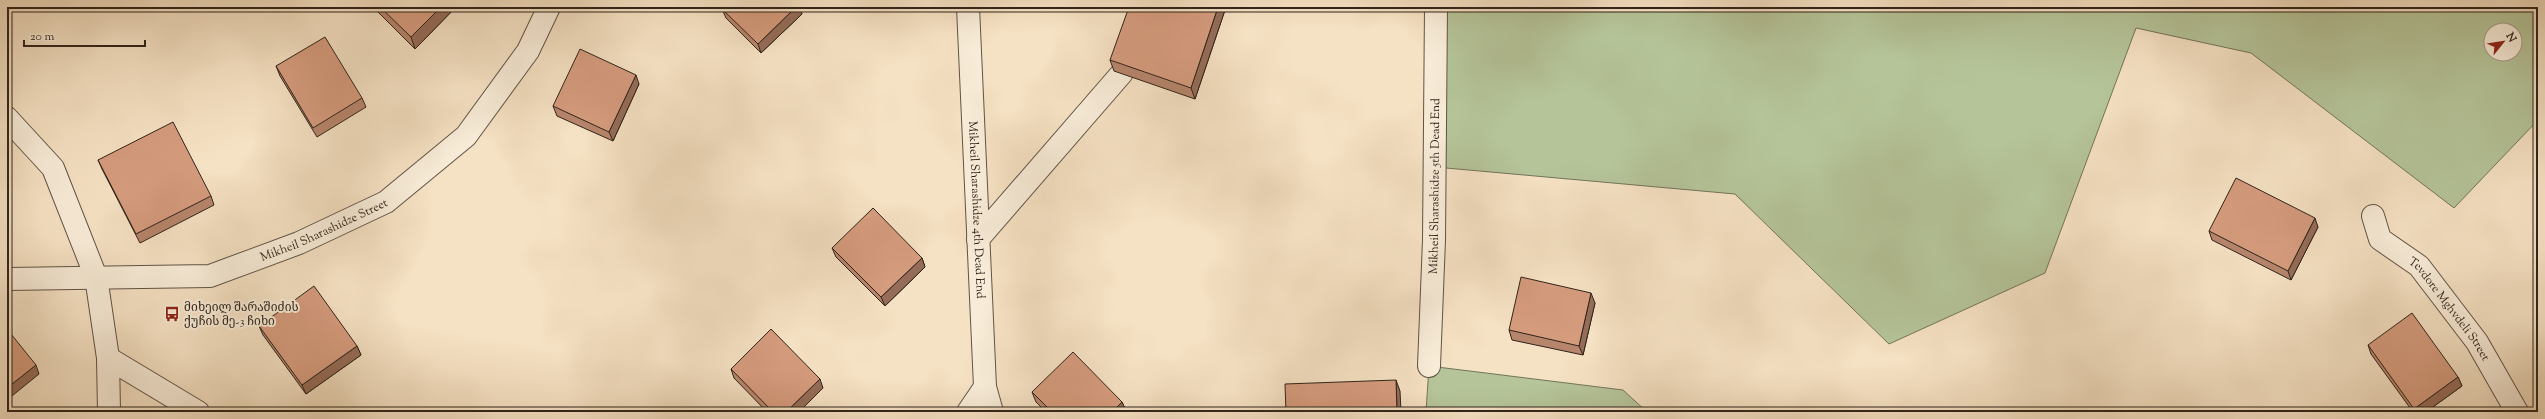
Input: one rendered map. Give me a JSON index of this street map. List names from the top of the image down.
{
  "streets": {
    "street": [
      "Mikheil Sharashidze 5th Dead End",
      "Mikheil Sharashidze 4th Dead End",
      "Mikheil Sharashidze Street",
      "Tevdore Mghvdeli Street"
    ]
  },
  "places": {
    "bus stop": ["მიხეილ შარაშიძის ქუჩის მე-3 ჩიხი"]
  },
  "scale_bar": "20 m",
  "north": "top right"
}
